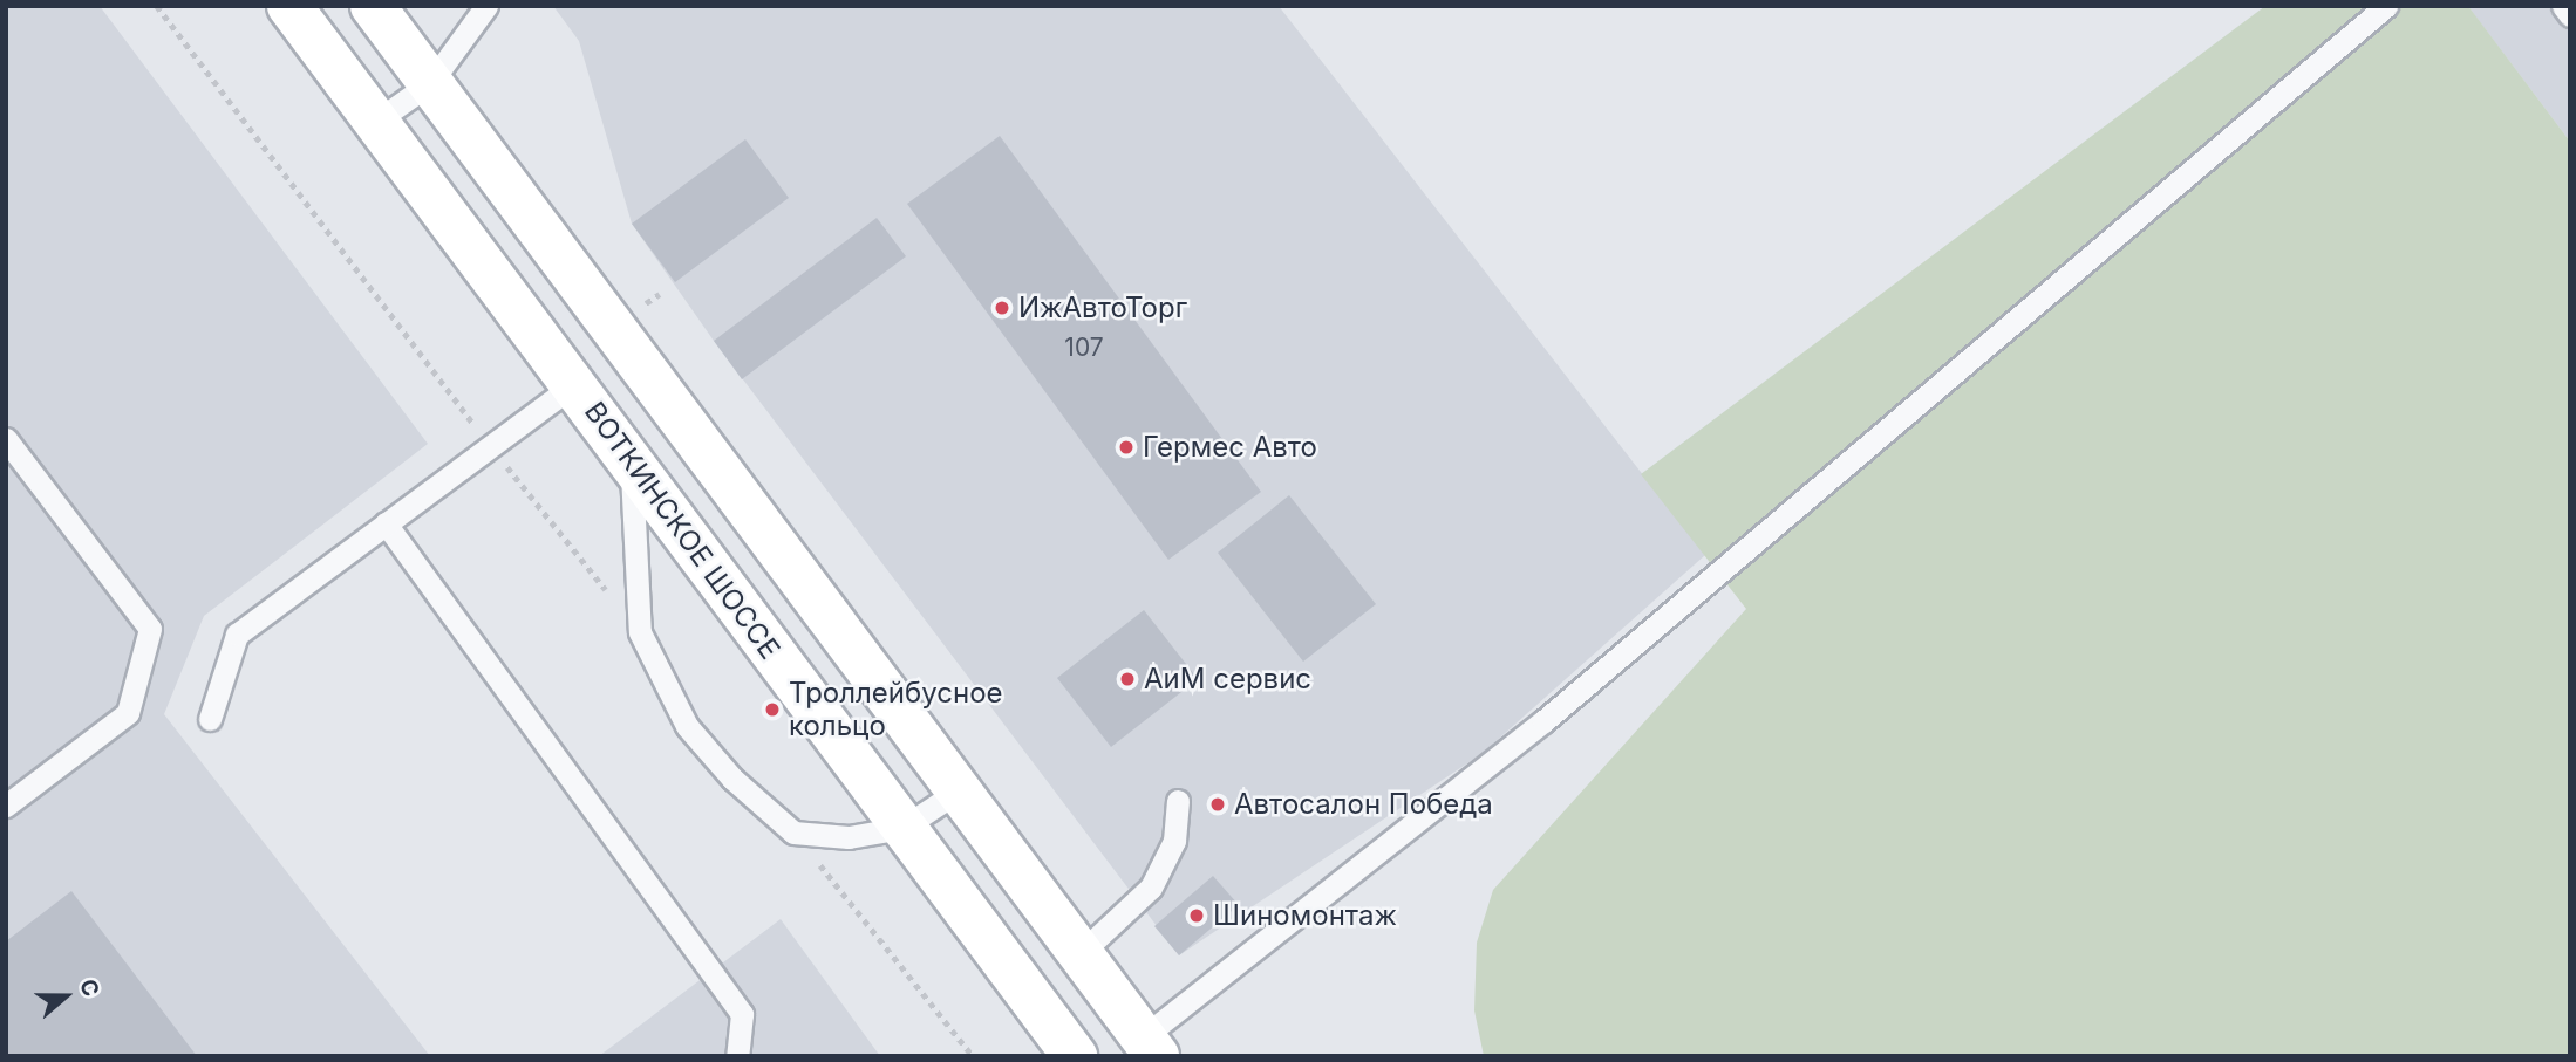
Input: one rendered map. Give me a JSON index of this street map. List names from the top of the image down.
{
  "streets": {
    "main road": ["ВОТКИНСКОЕ ШОССЕ"]
  },
  "places": [
    "ИжАвтоТорг",
    "Гермес Авто",
    "АиМ сервис",
    "Троллейбусное кольцо",
    "Автосалон Победа",
    "Шиномонтаж"
  ],
  "house_numbers": ["107"],
  "north": "right"
}
